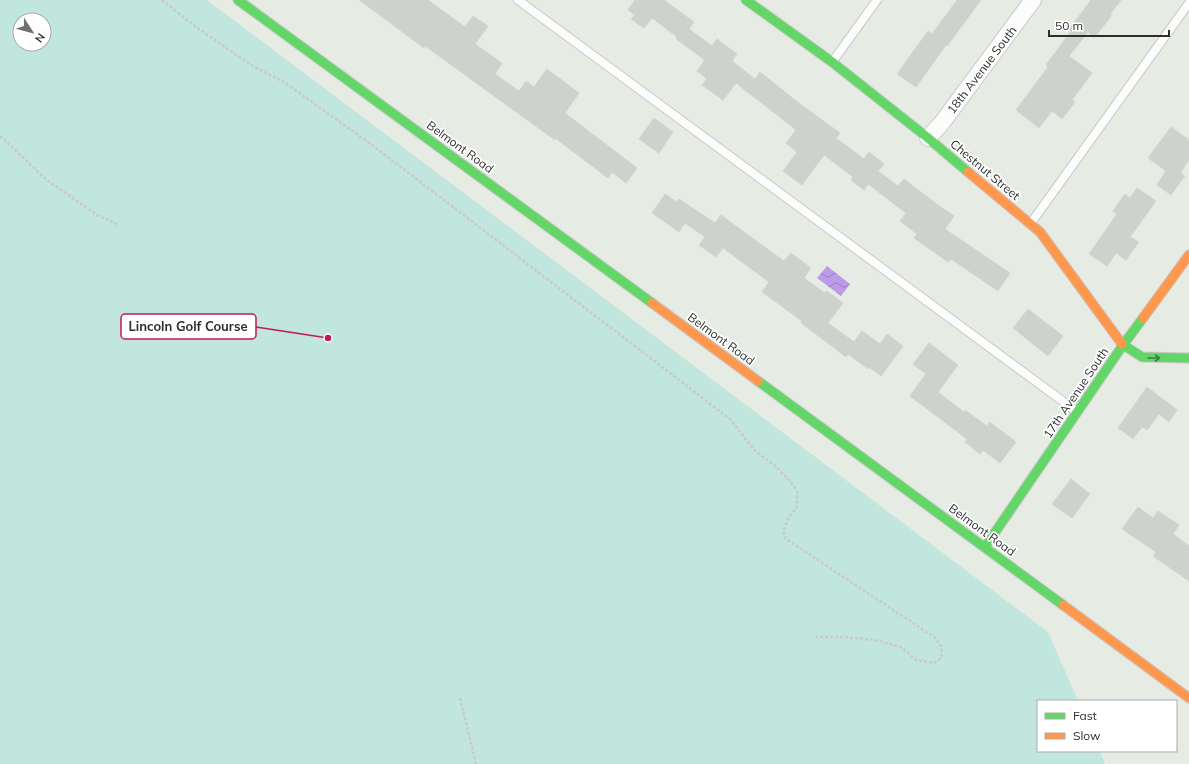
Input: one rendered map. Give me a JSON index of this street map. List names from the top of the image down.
{
  "streets": {
    "street": [
      "18th Avenue South",
      "Belmont Road",
      "Chestnut Street",
      "17th Avenue South"
    ]
  },
  "crossings": [
    ["18th Avenue South", "Chestnut Street"],
    ["Belmont Road", "17th Avenue South"],
    ["Chestnut Street", "17th Avenue South"]
  ],
  "places": ["Lincoln Golf Course"],
  "legend": ["Fast", "Slow"],
  "scale_bar": "50 m",
  "north": "bottom right"
}
